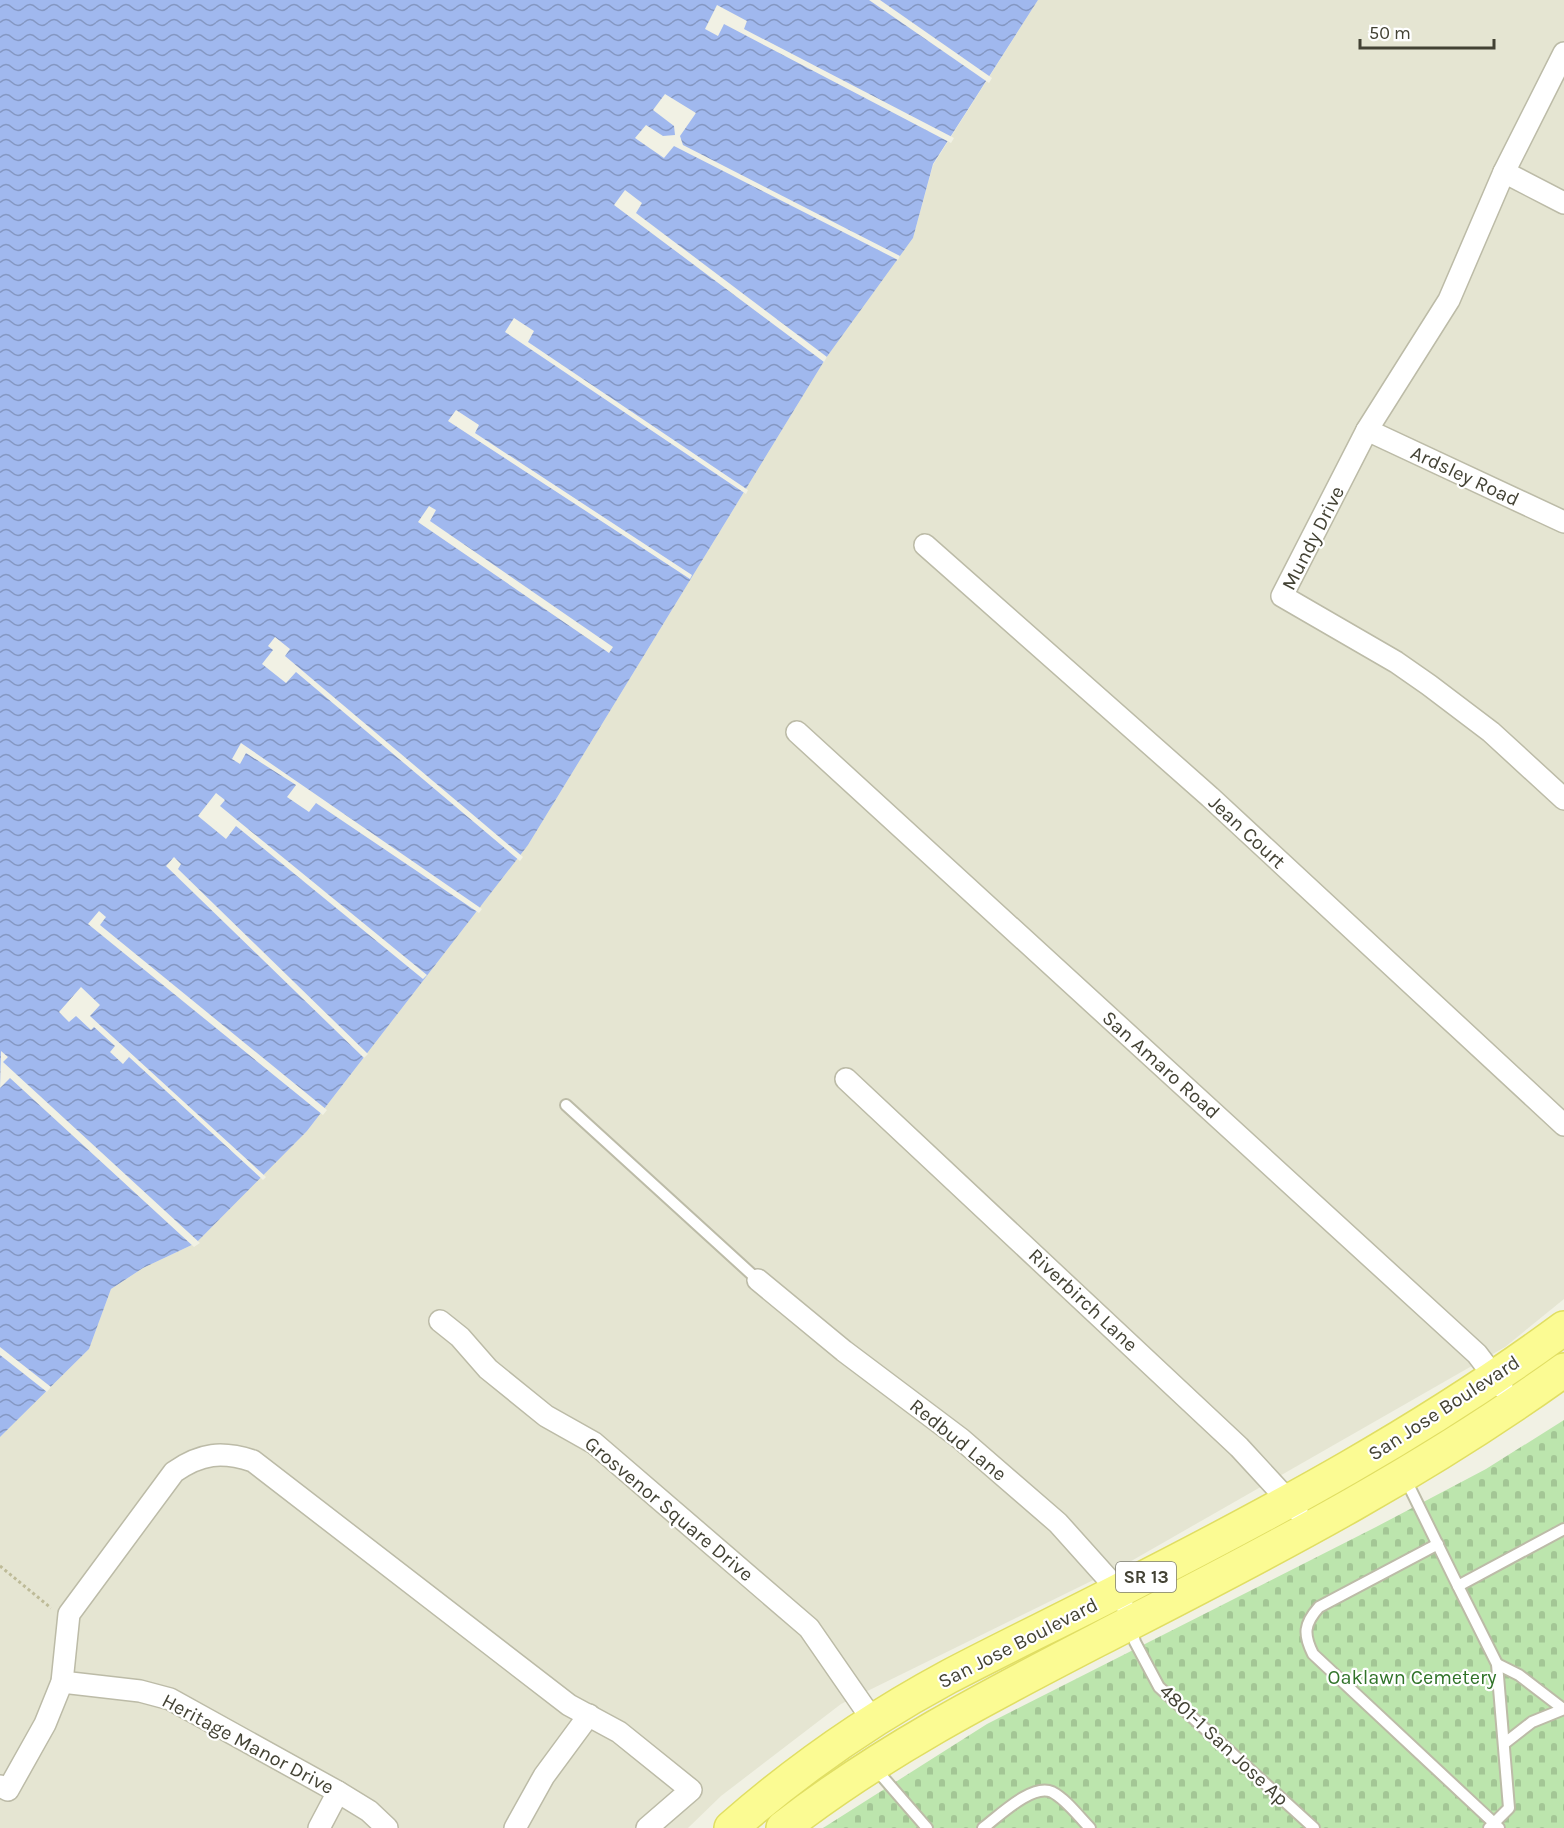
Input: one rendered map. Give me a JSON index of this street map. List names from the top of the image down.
{
  "streets": {
    "main road": ["San Jose Boulevard", "SR 13"],
    "street": [
      "Ardsley Road",
      "Mundy Drive",
      "Jean Court",
      "San Amaro Road",
      "Riverbirch Lane",
      "Redbud Lane",
      "Grosvenor Square Drive",
      "Heritage Manor Drive"
    ],
    "lane": ["4801-1 San Jose Ap"]
  },
  "crossings": [
    ["Ardsley Road", "Mundy Drive"],
    ["San Amaro Road", "San Jose Boulevard"],
    ["Riverbirch Lane", "San Jose Boulevard"],
    ["San Jose Boulevard", "Redbud Lane"],
    ["San Jose Boulevard", "Grosvenor Square Drive"],
    ["San Jose Boulevard", "4801-1 San Jose Ap"],
    ["Redbud Lane", "4801-1 San Jose Ap"]
  ],
  "parks": ["Oaklawn Cemetery"],
  "scale_bar": "50 m"
}
